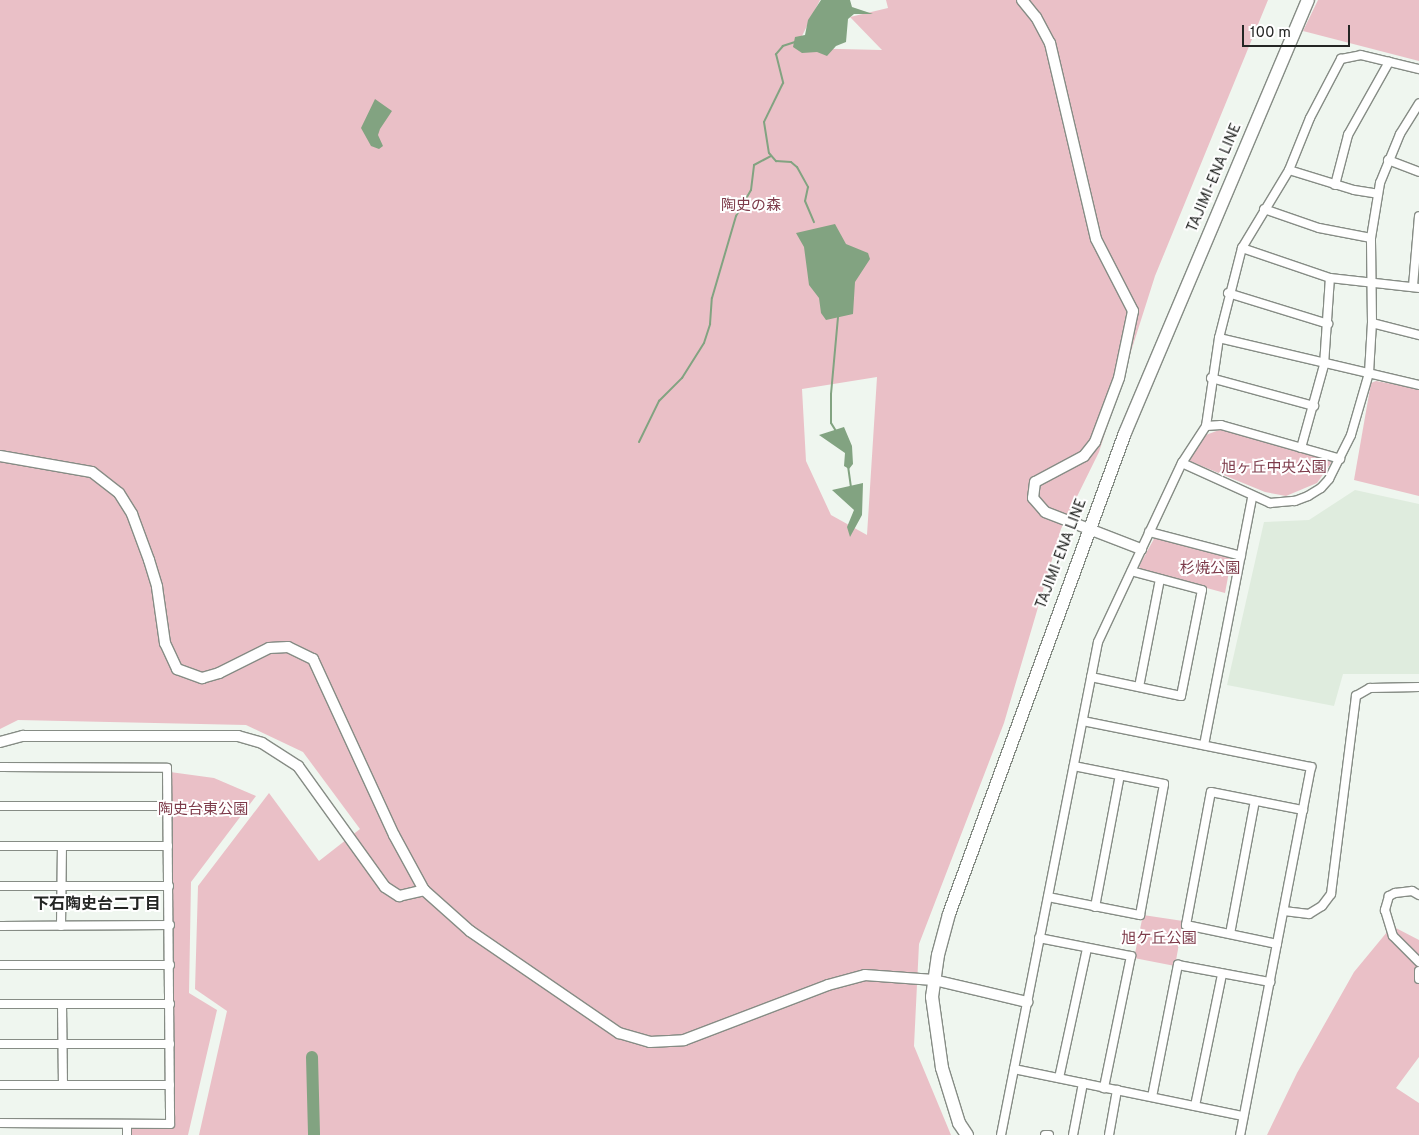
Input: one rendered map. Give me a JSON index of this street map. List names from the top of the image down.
{
  "streets": {
    "main road": ["TAJIMI-ENA LINE"]
  },
  "districts": ["下石陶史台二丁目"],
  "parks": [
    "陶史の森",
    "旭ヶ丘中央公園",
    "杉焼公園",
    "陶史台東公園",
    "旭ケ丘公園"
  ],
  "scale_bar": "100 m"
}
